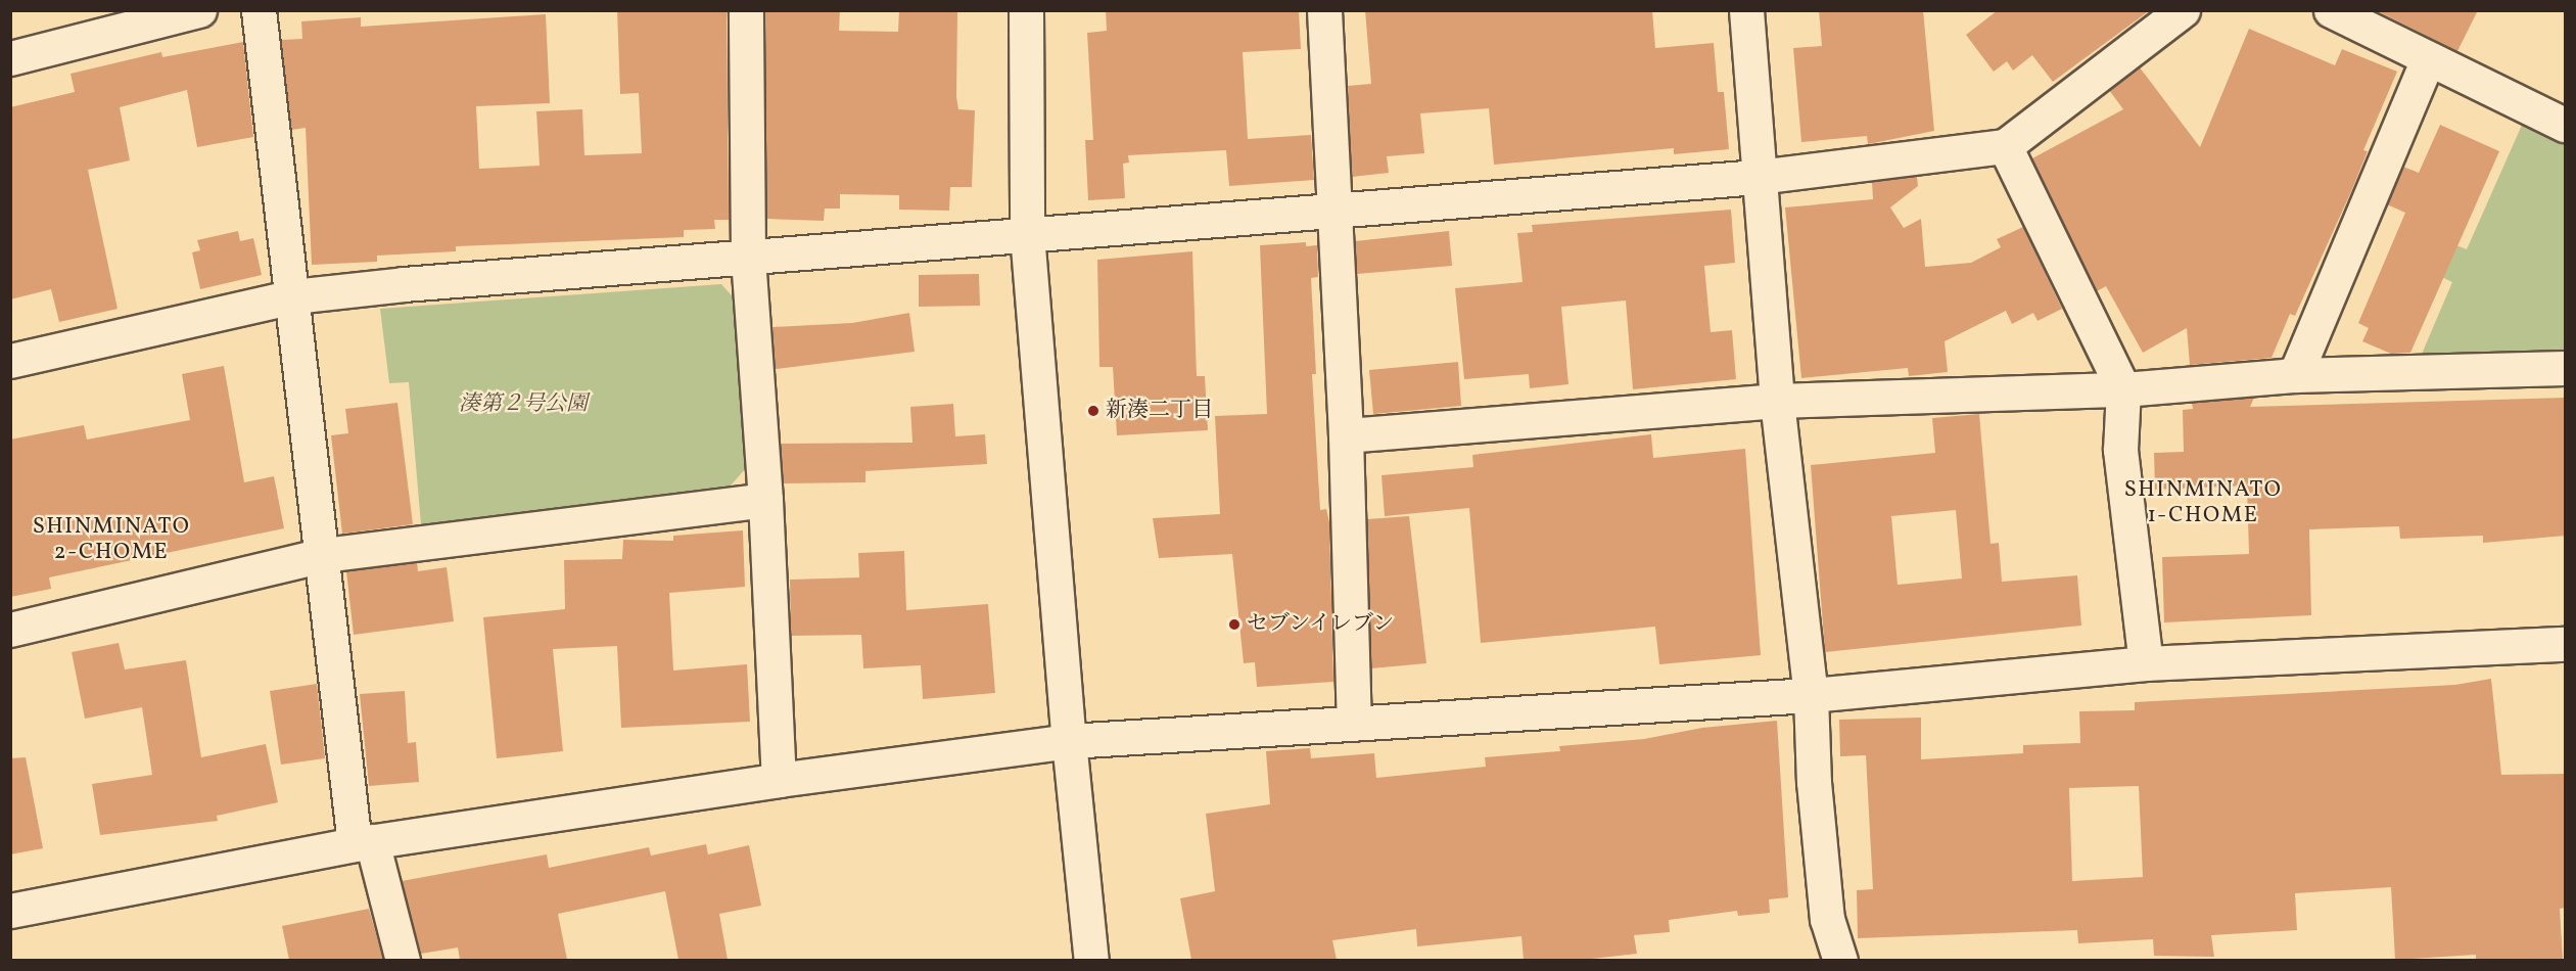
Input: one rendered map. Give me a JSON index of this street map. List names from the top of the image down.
{
  "districts": ["SHINMINATO 1-CHOME", "SHINMINATO 2-CHOME"],
  "parks": ["湊第２号公園"],
  "places": ["新湊二丁目", "セブンイレブン"]
}
